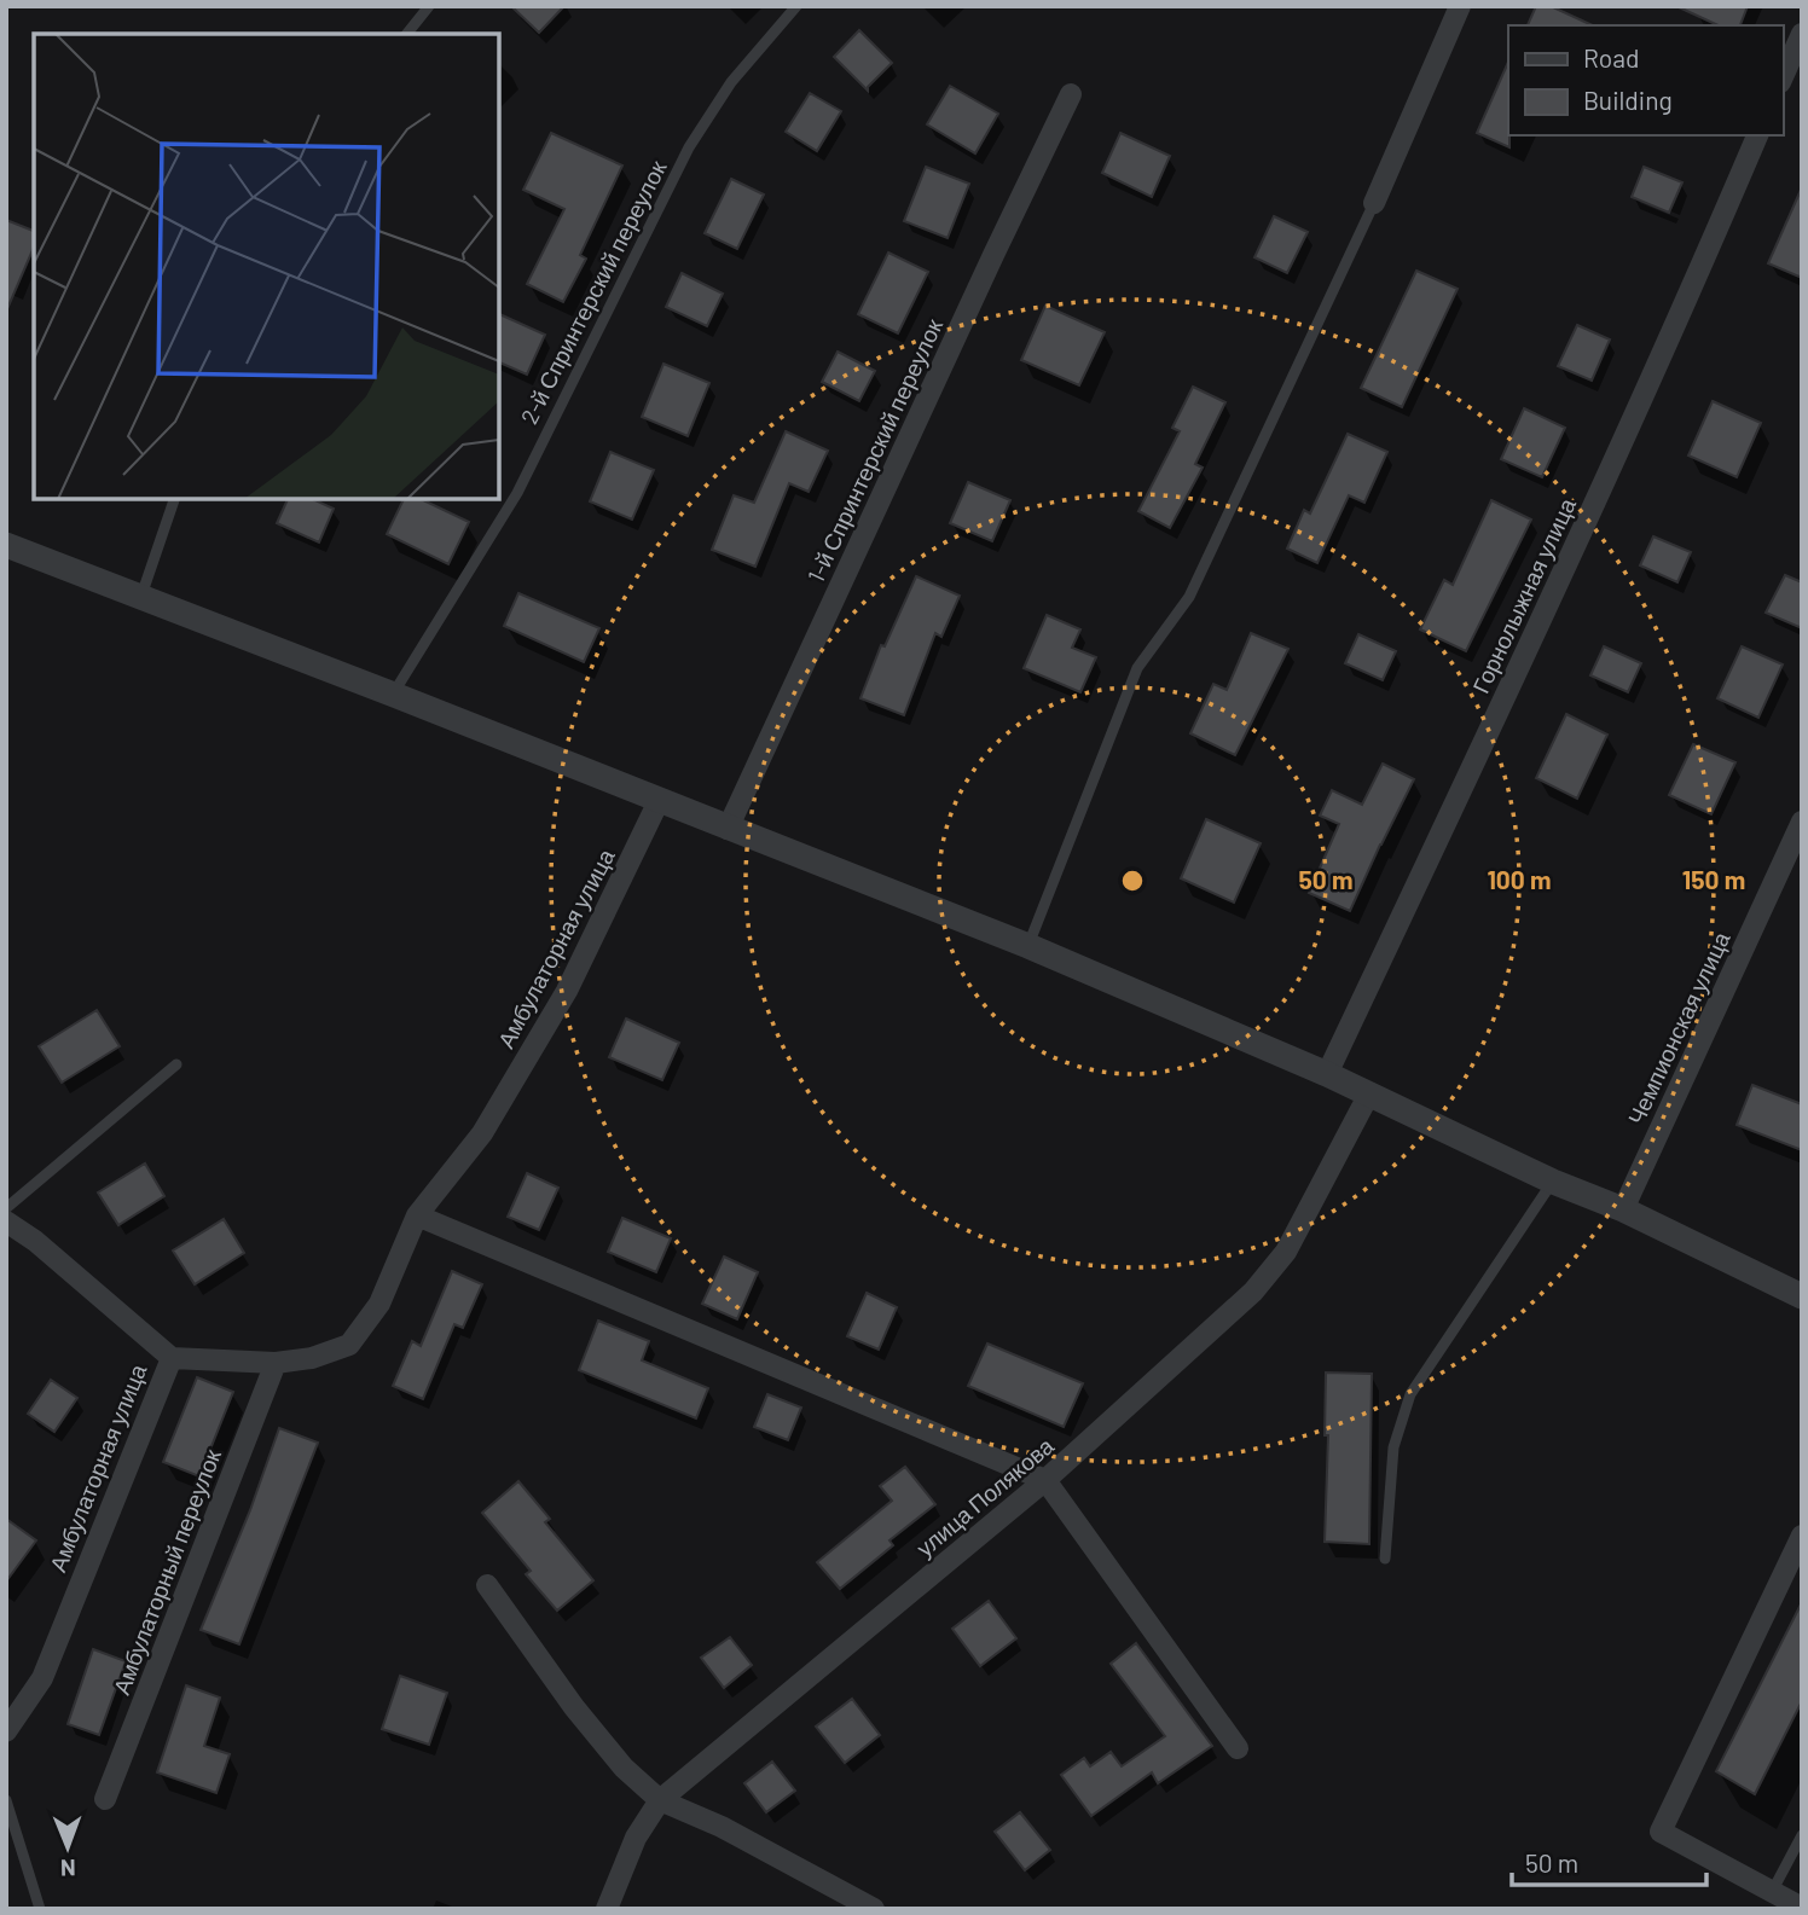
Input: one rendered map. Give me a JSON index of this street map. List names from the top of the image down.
{
  "streets": {
    "street": [
      "1-й Спринтерский переулок",
      "Горнолыжная улица",
      "Амбулаторная улица",
      "Чемпионская улица",
      "улица Полякова",
      "Амбулаторный переулок"
    ],
    "lane": ["2-й Спринтерский переулок"]
  },
  "crossings": [
    ["Амбулаторная улица", "Амбулаторный переулок"]
  ],
  "legend": ["Road", "Building"],
  "scale_bar": "50 m",
  "north": "bottom",
  "rings": ["50 m", "100 m", "150 m"]
}
